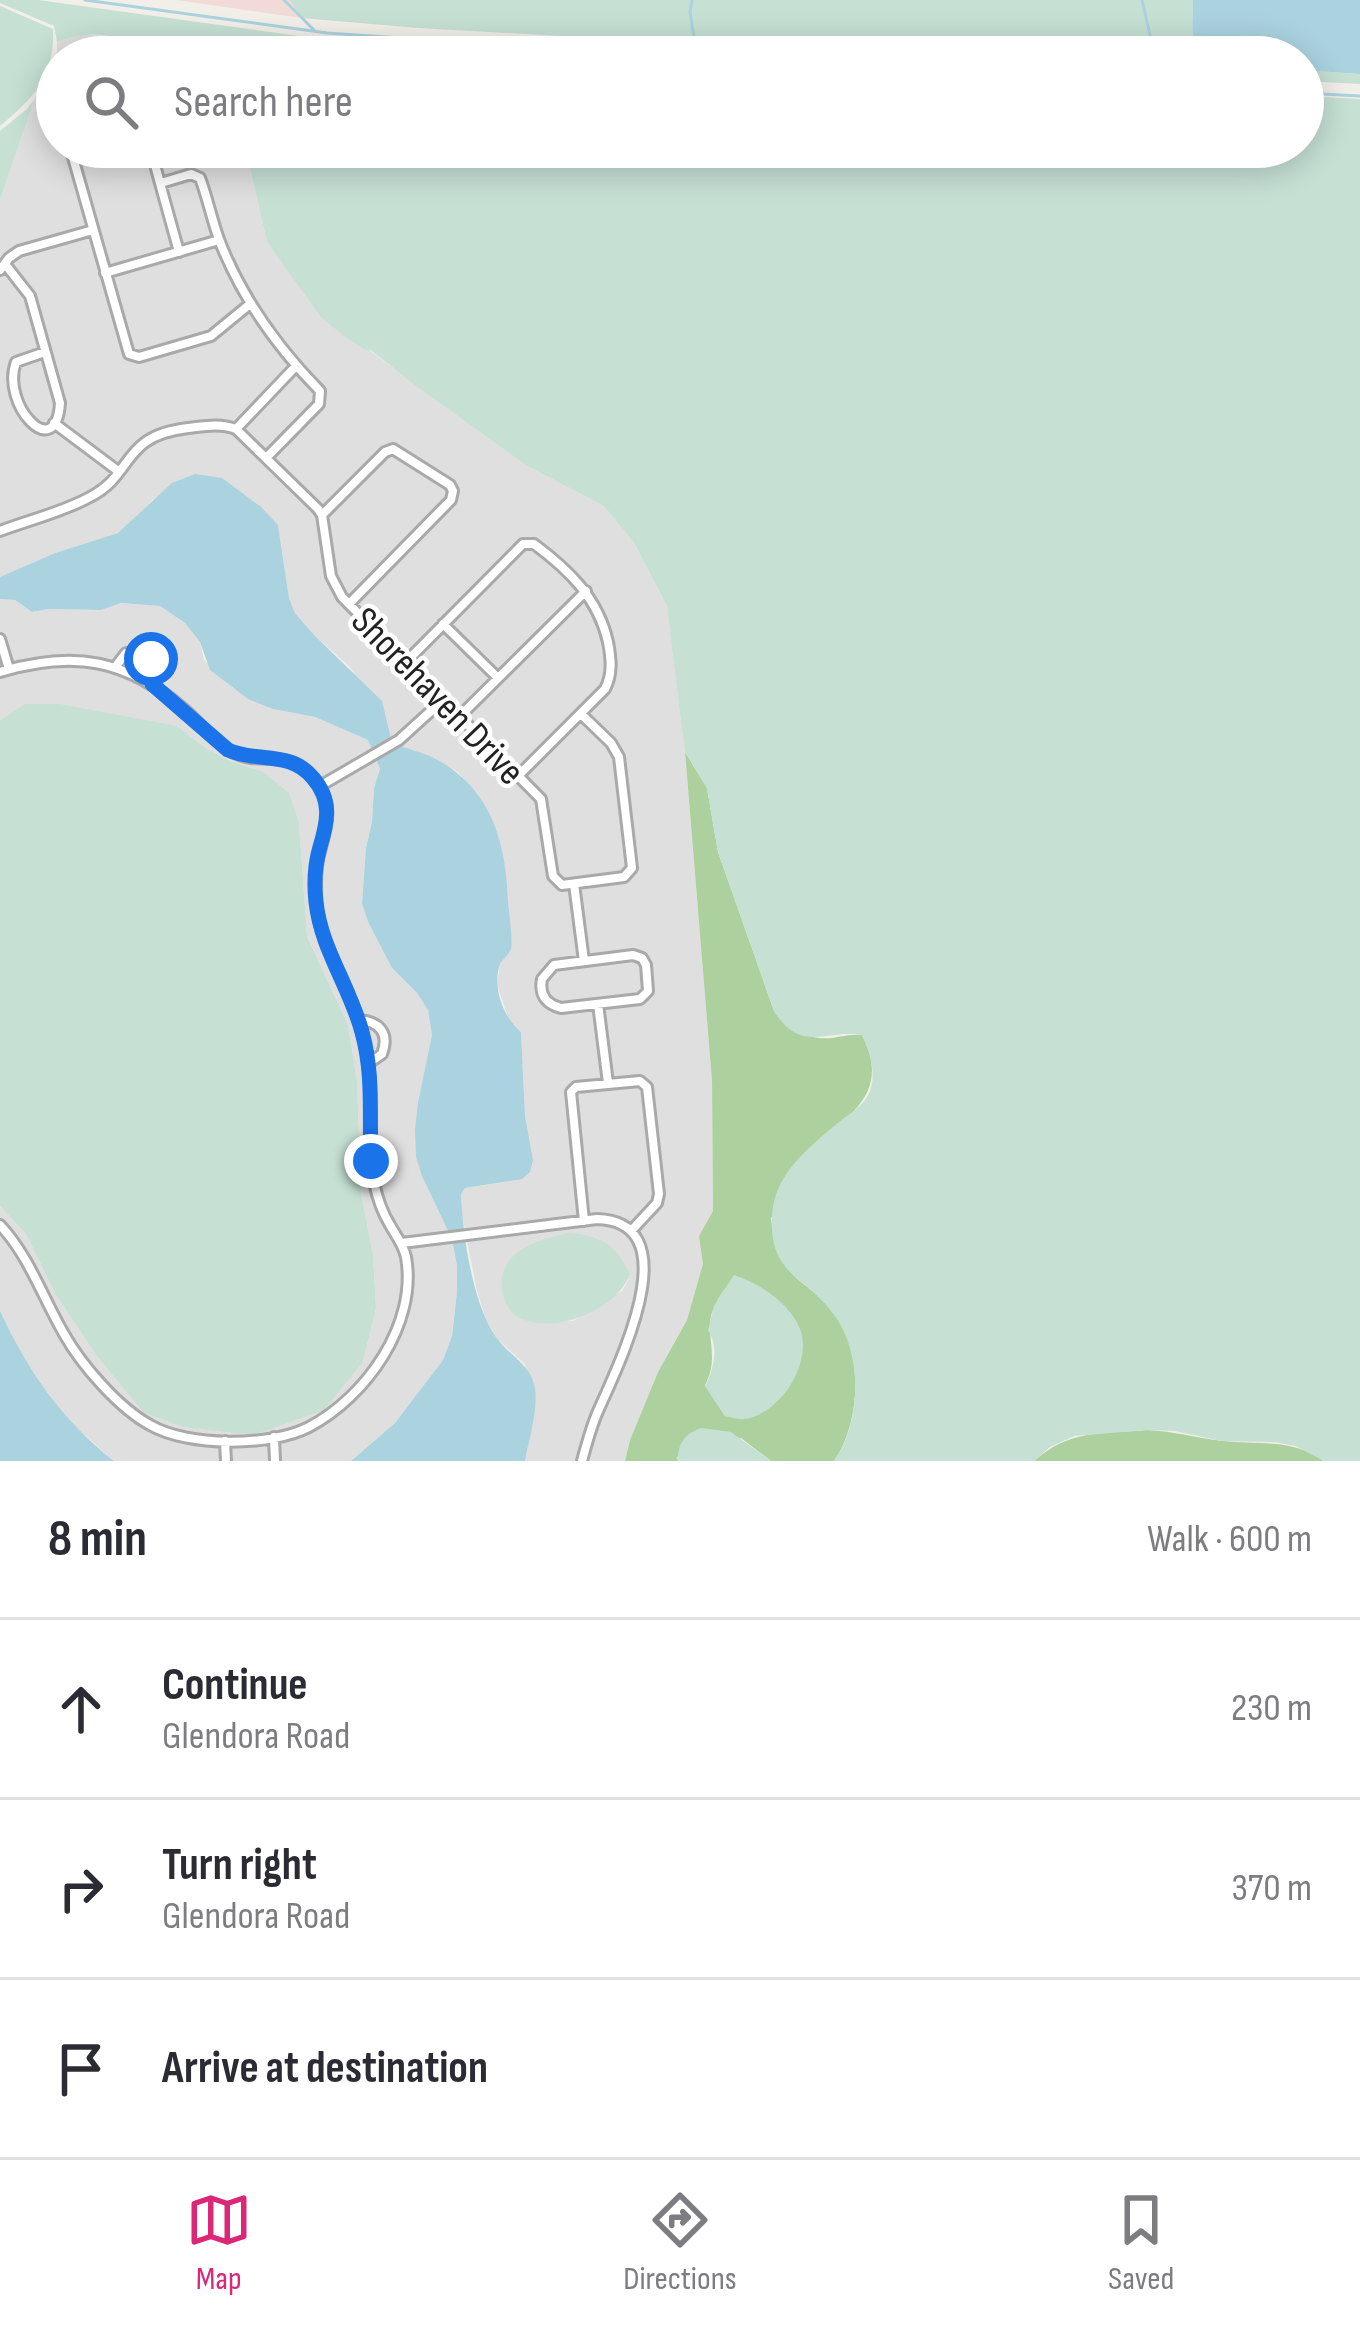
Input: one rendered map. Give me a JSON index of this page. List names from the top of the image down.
{
  "streets": {
    "street": ["Shorehaven Drive"]
  },
  "page": {
    "search": "Search here",
    "heading": ["8 min", "Walk · 600 m"],
    "list": [
      ["Continue", "Glendora Road", "230 m"],
      ["Turn right", "Glendora Road", "370 m"],
      "Arrive at destination"
    ],
    "nav": ["Map", "Directions", "Saved"]
  }
}
